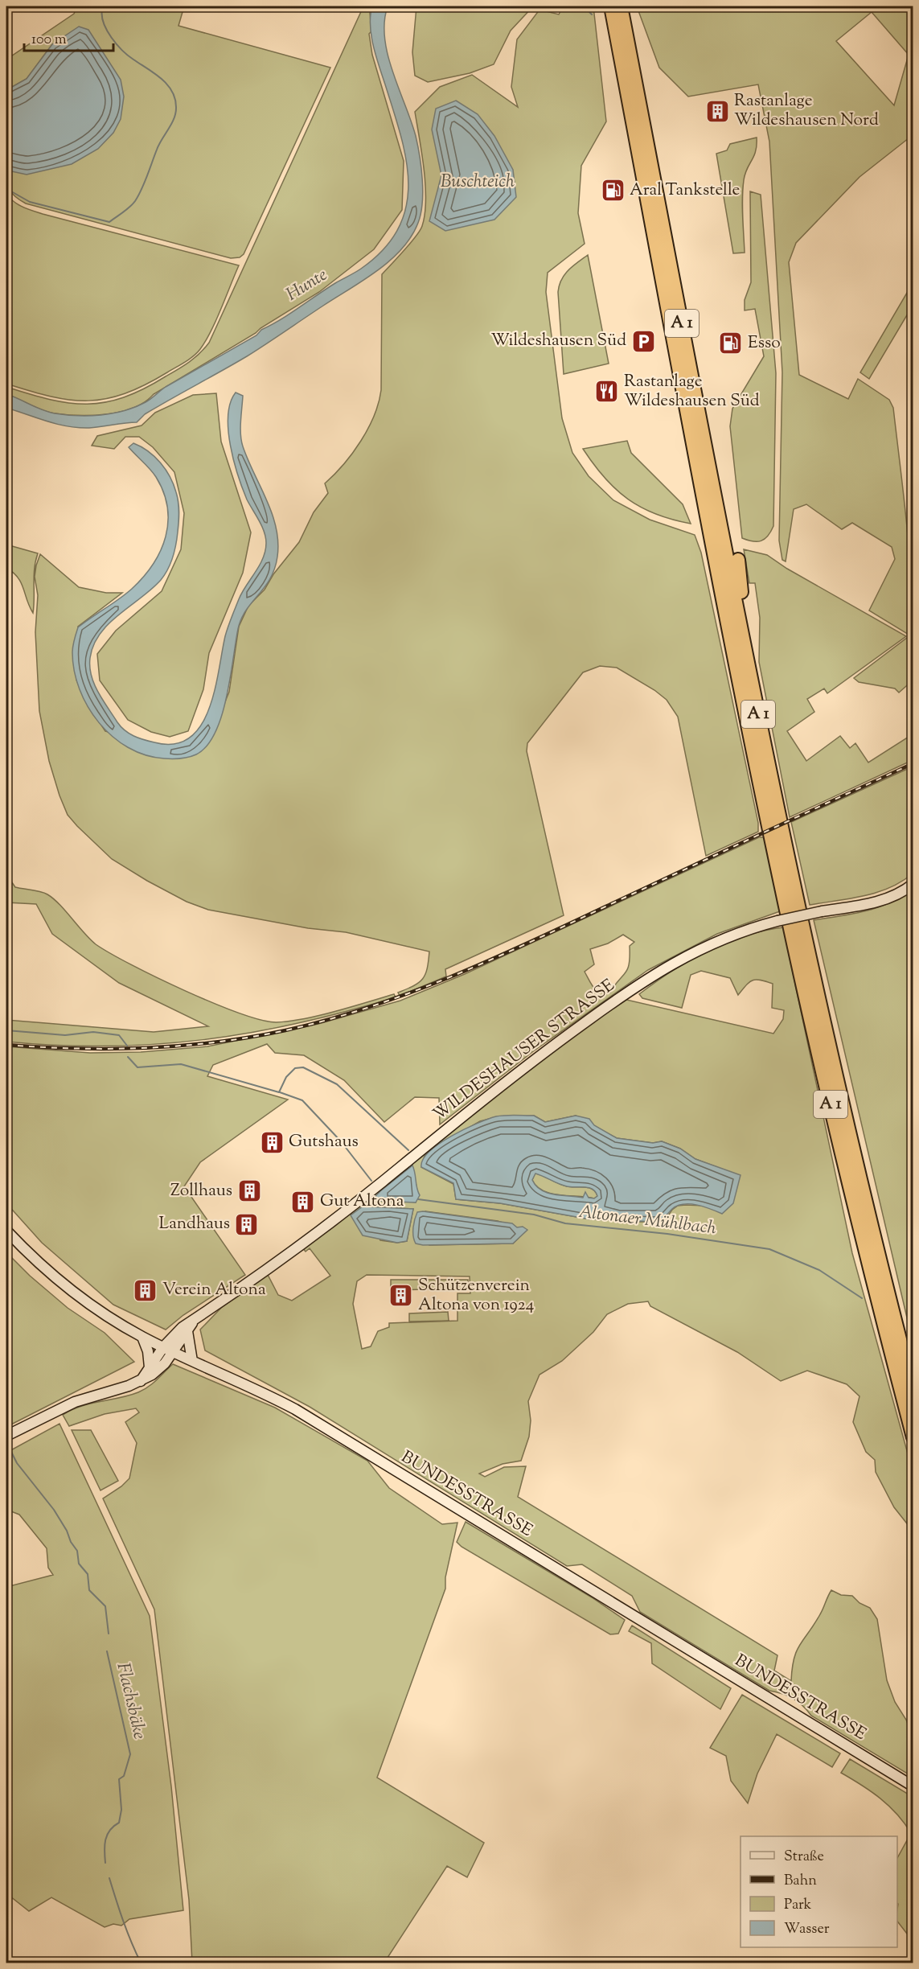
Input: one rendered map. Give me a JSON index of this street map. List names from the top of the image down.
{
  "streets": {
    "highway": ["A 1"],
    "main road": ["WILDESHAUSER STRASSE", "BUNDESSTRASSE"]
  },
  "crossings": [
    ["WILDESHAUSER STRASSE", "BUNDESSTRASSE"]
  ],
  "water": [
    "Buschteich",
    "Hunte",
    "Altonaer Mühlbach",
    "Flachsbäke"
  ],
  "places": {
    "building": [
      "Rastanlage Wildeshausen Nord",
      "Gutshaus",
      "Zollhaus",
      "Gut Altona",
      "Landhaus",
      "Verein Altona",
      "Schützenverein Altona von 1924"
    ],
    "fuel station": ["Aral Tankstelle", "Esso"],
    "parking": ["Wildeshausen Süd"],
    "restaurant": ["Rastanlage Wildeshausen Süd"]
  },
  "legend": [
    "Straße",
    "Bahn",
    "Park",
    "Wasser"
  ],
  "scale_bar": "100 m"
}
